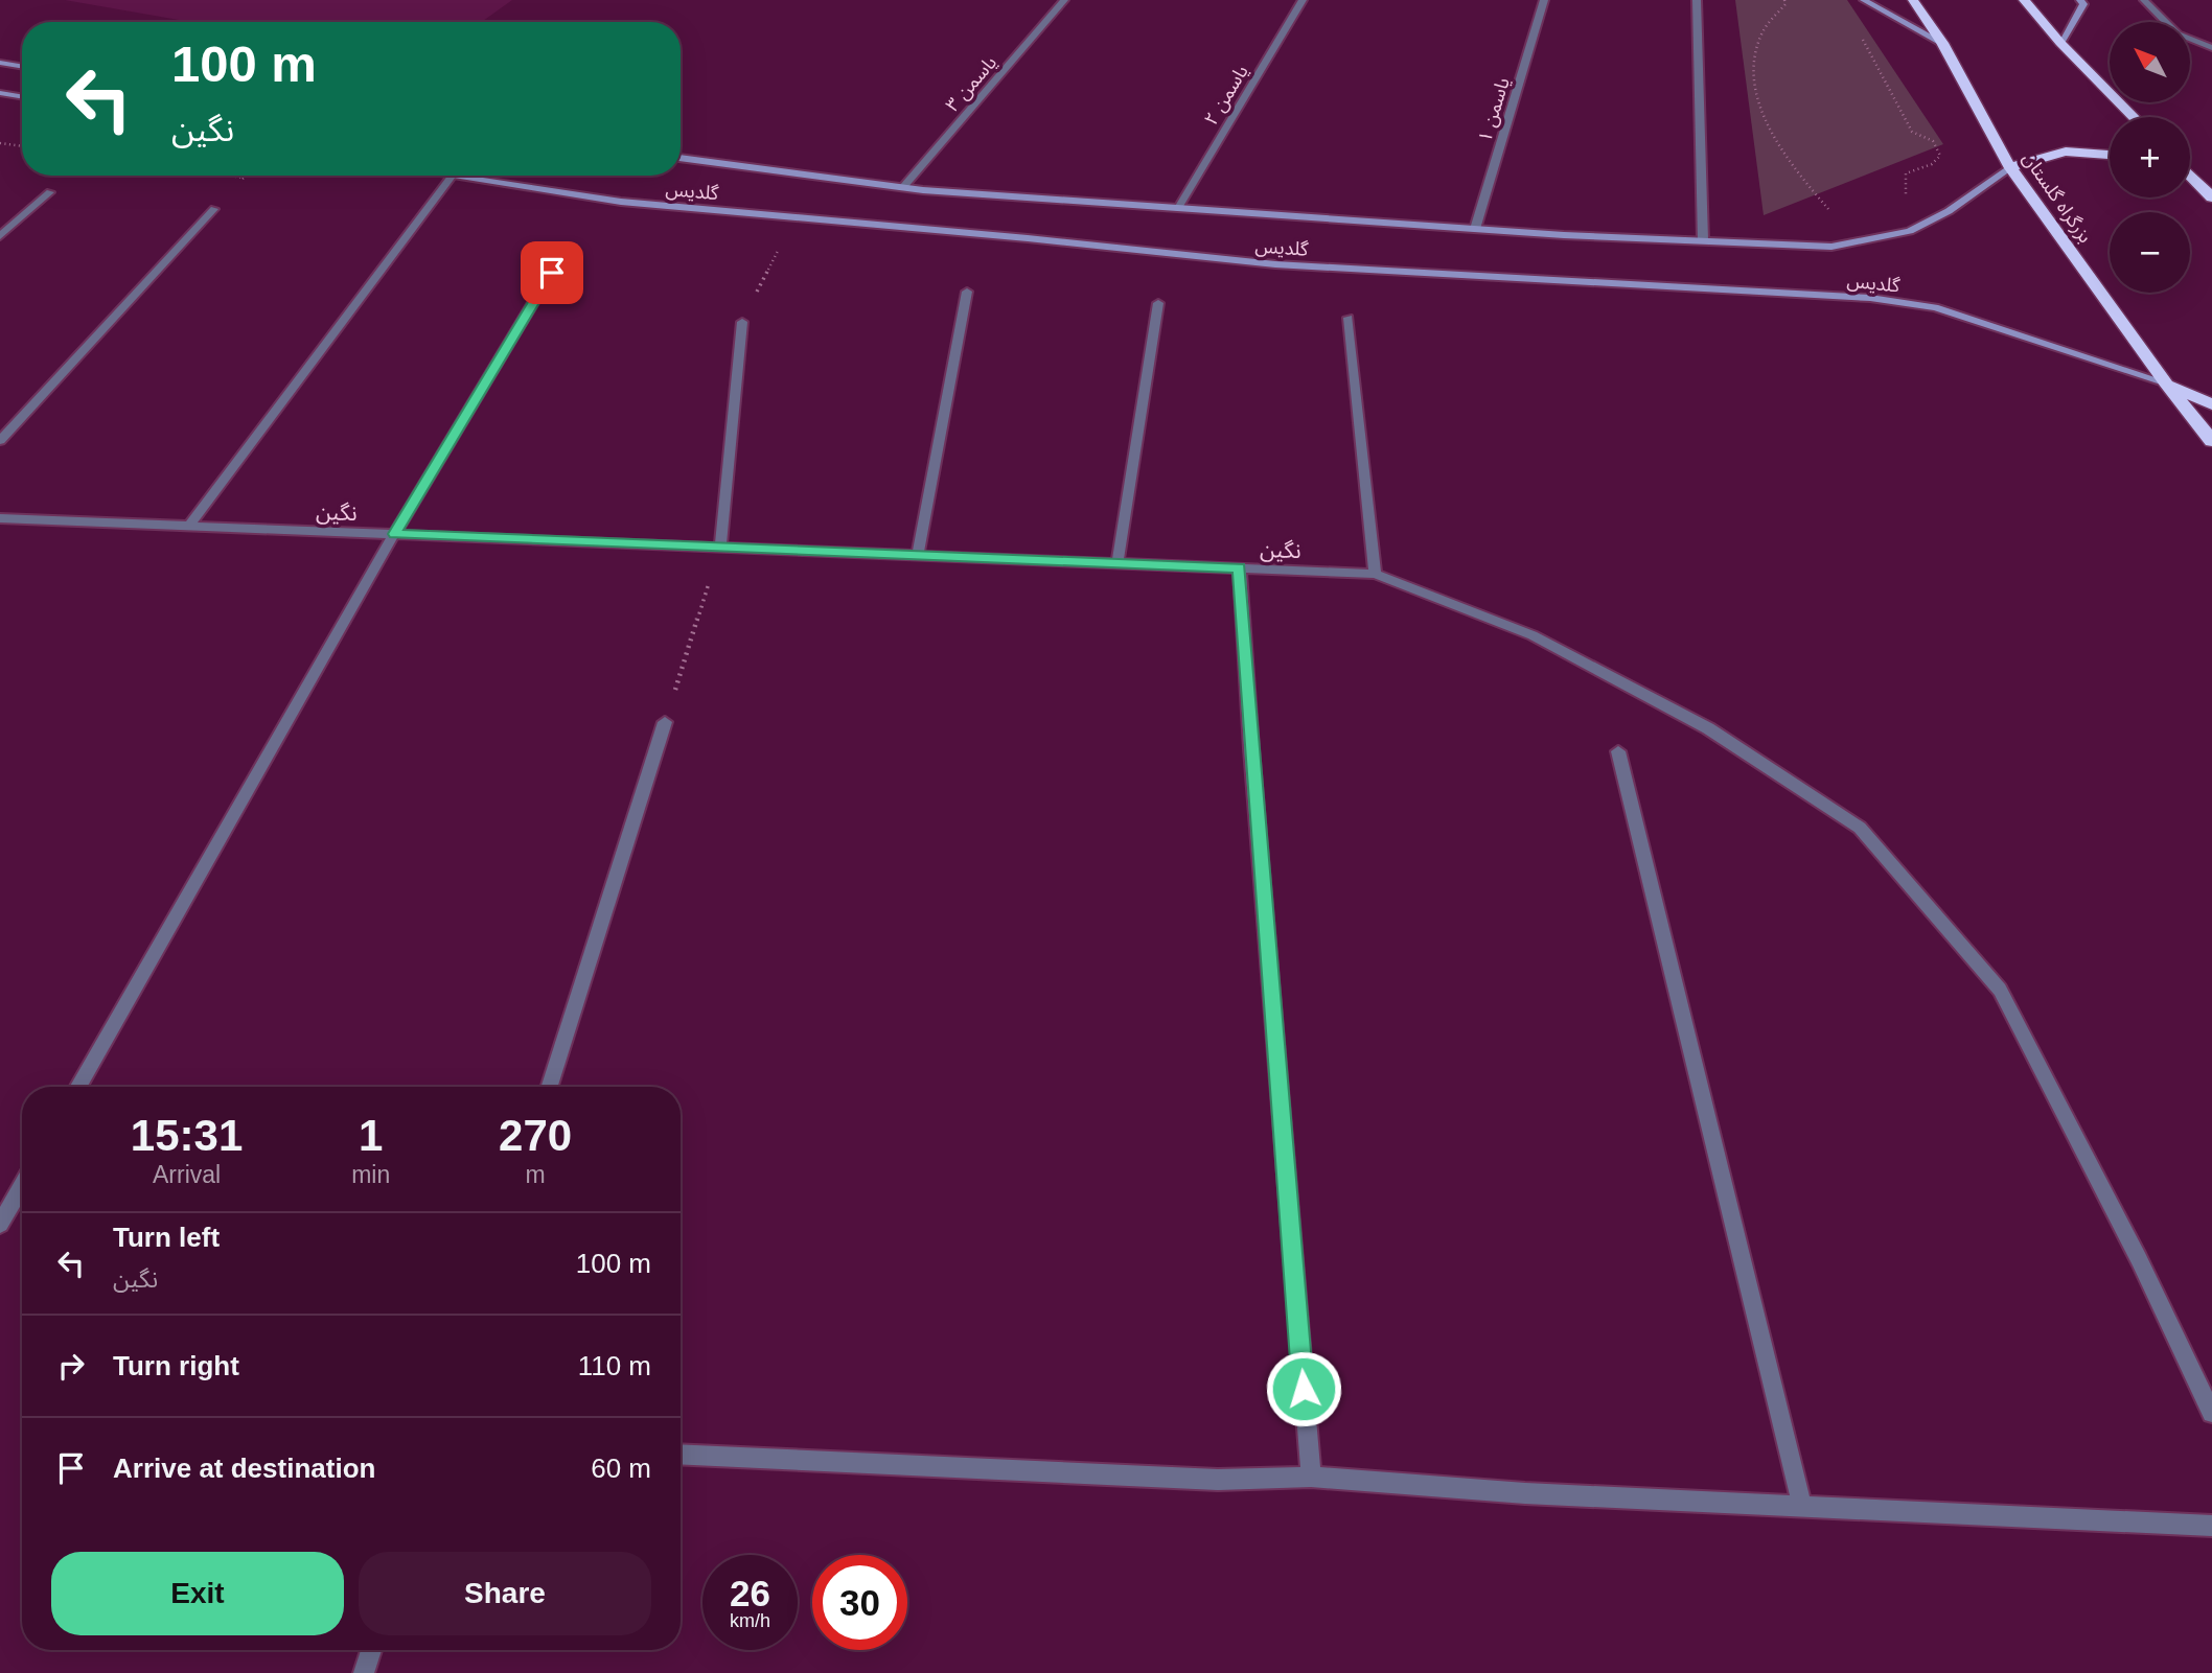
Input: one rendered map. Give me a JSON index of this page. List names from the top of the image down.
{
  "streets": {
    "highway": ["بزرگراه گلستان"],
    "main road": ["گلدیس"],
    "street": [
      "یاسمن ۳",
      "یاسمن ۲",
      "یاسمن ۱",
      "نگین"
    ]
  },
  "crossings": [
    ["یاسمن ۳", "گلدیس"],
    ["یاسمن ۲", "گلدیس"],
    ["یاسمن ۱", "گلدیس"],
    ["گلدیس", "بزرگراه گلستان"]
  ],
  "north": "top left",
  "page": {
    "map_buttons": ["+", "−"],
    "turn": ["100 m", "نگین"],
    "eta": [
      "15:31",
      "Arrival",
      "1",
      "min",
      "270",
      "m"
    ],
    "list": [
      {
        "name": "Turn left",
        "note": "نگین",
        "value": "100 m"
      },
      {
        "name": "Turn right",
        "value": "110 m"
      },
      {
        "name": "Arrive at destination",
        "value": "60 m"
      }
    ],
    "buttons": ["Exit", "Share"],
    "speed": "26 km/h",
    "limit": "30"
  }
}
